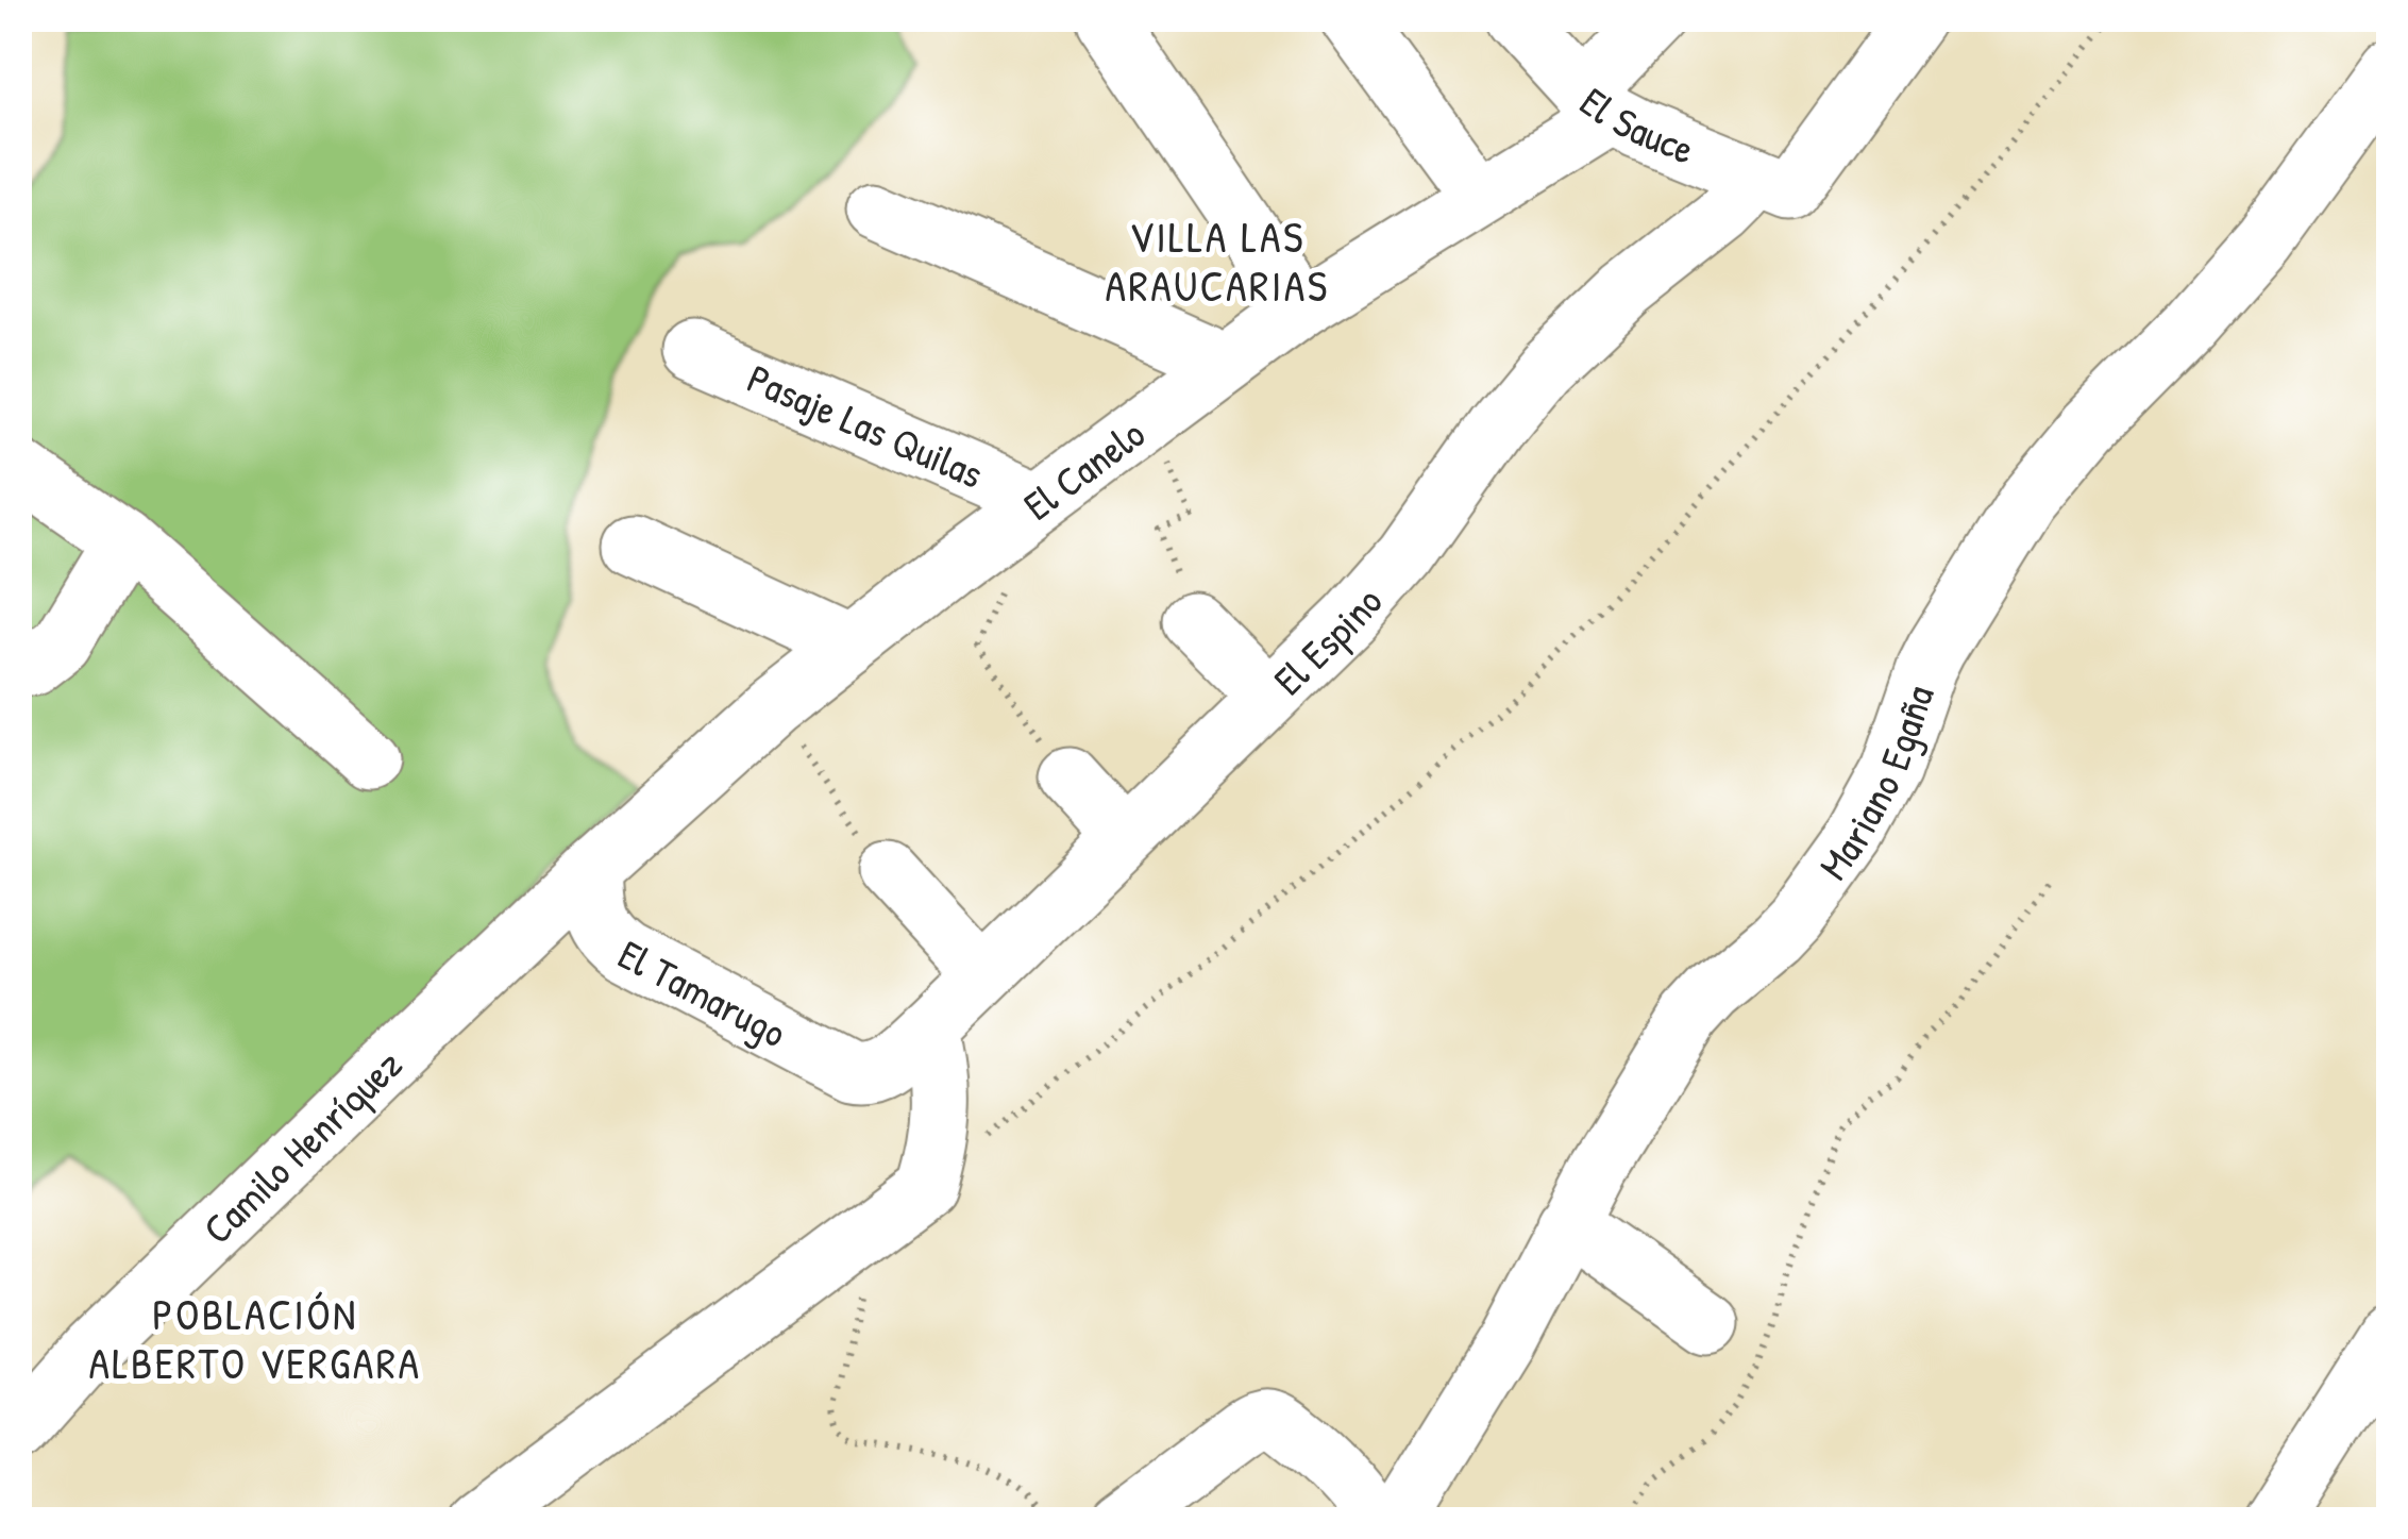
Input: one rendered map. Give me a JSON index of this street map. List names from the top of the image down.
{
  "streets": {
    "street": [
      "El Sauce",
      "Pasaje Las Quilas",
      "El Canelo",
      "El Espino",
      "Mariano Egaña",
      "El Tamarugo",
      "Camilo Henríquez"
    ]
  },
  "crossings": [
    ["El Sauce", "El Canelo"],
    ["El Sauce", "El Espino"],
    ["Pasaje Las Quilas", "El Canelo"],
    ["El Canelo", "El Tamarugo"],
    ["El Canelo", "Camilo Henríquez"],
    ["El Espino", "El Tamarugo"],
    ["El Tamarugo", "Camilo Henríquez"]
  ],
  "districts": ["VILLA LAS ARAUCARIAS", "POBLACIÓN ALBERTO VERGARA"]
}
